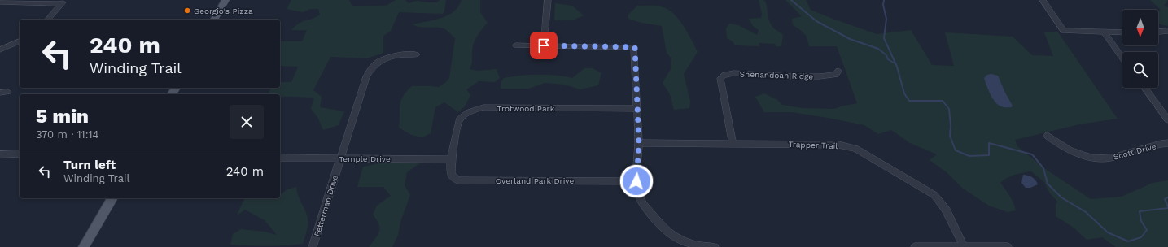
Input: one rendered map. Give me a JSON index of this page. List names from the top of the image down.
{
  "streets": {
    "street": [
      "Shenandoah Ridge",
      "Trotwood Park",
      "Trapper Trail",
      "Scott Drive",
      "Temple Drive",
      "Overland Park Drive",
      "Fetterman Drive"
    ]
  },
  "crossings": [
    ["Shenandoah Ridge", "Trapper Trail"],
    ["Trotwood Park", "Temple Drive"],
    ["Trotwood Park", "Overland Park Drive"],
    ["Temple Drive", "Overland Park Drive"],
    ["Temple Drive", "Fetterman Drive"]
  ],
  "places": ["Georgio's Pizza"],
  "north": "bottom",
  "page": {
    "turn": ["240 m", "Winding Trail"],
    "heading": ["5 min", "370 m · 11:14"],
    "list": [
      {
        "name": "Turn left",
        "note": "Winding Trail",
        "value": "240 m"
      }
    ]
  }
}
